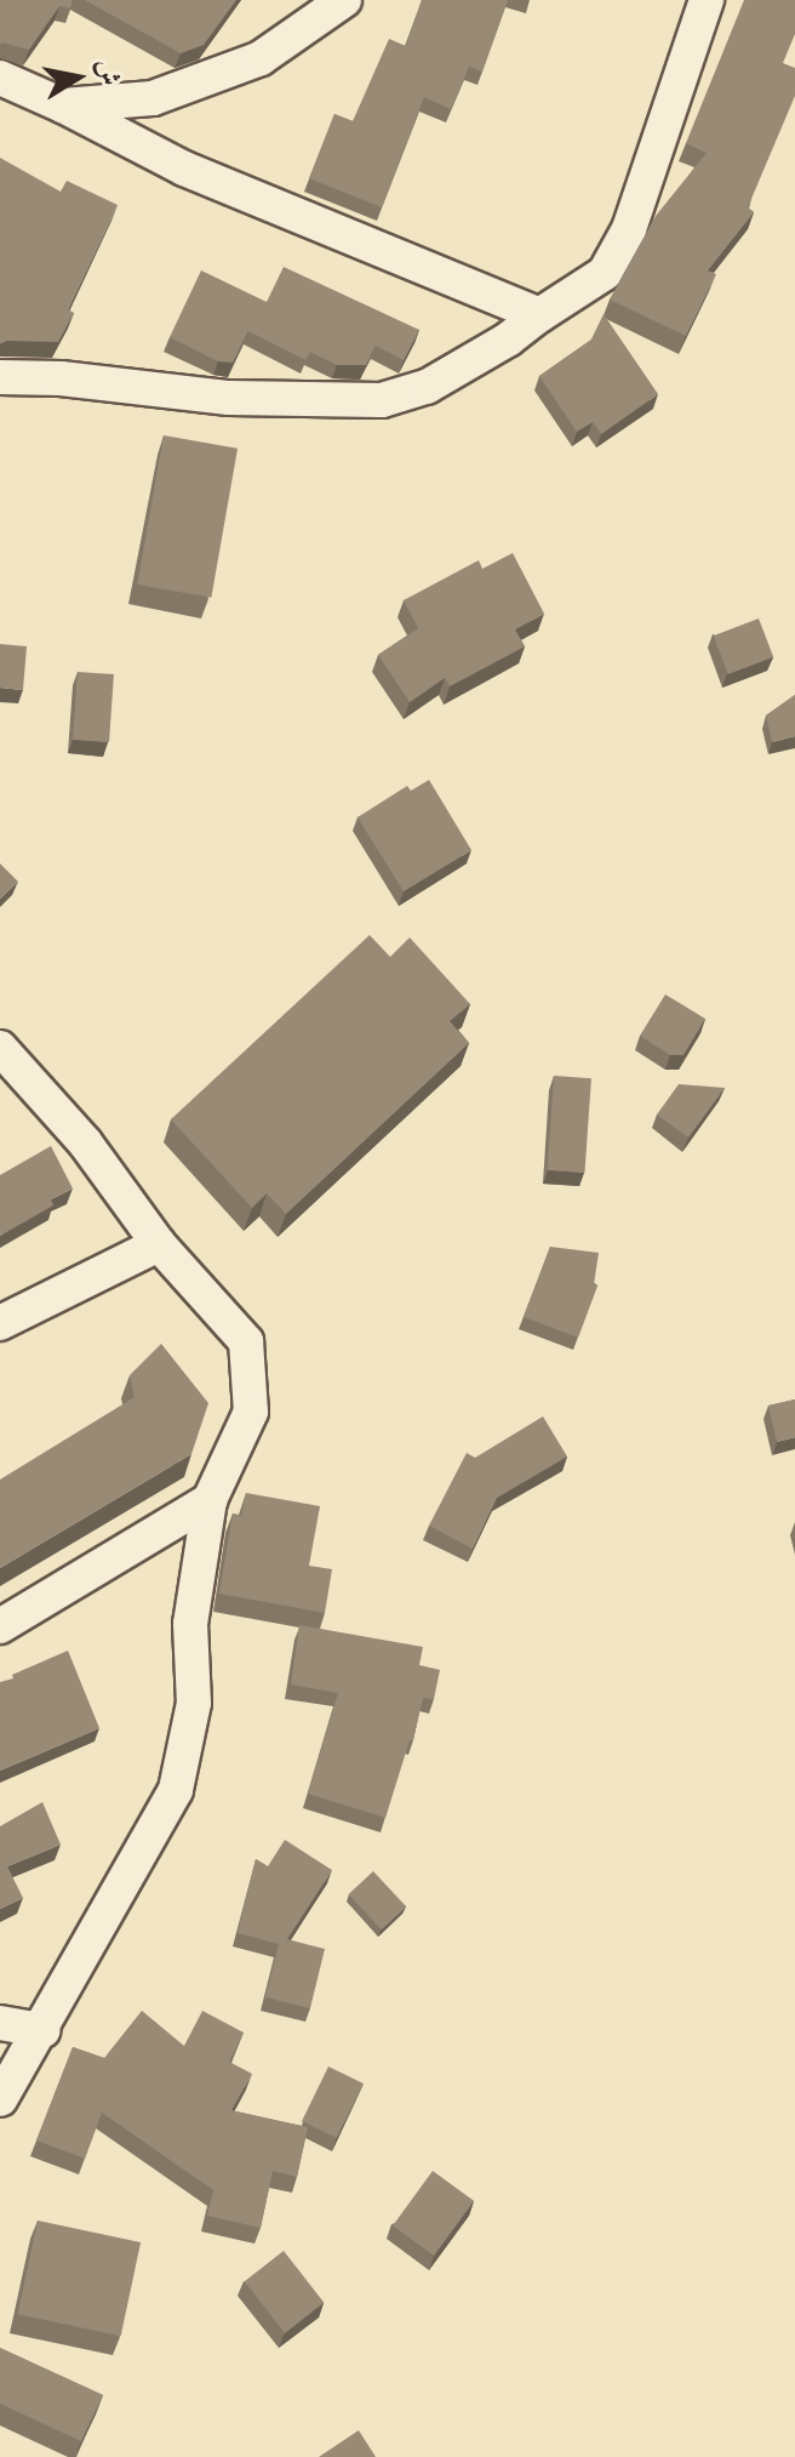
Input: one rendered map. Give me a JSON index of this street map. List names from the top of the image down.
{
  "north": "right"
}
